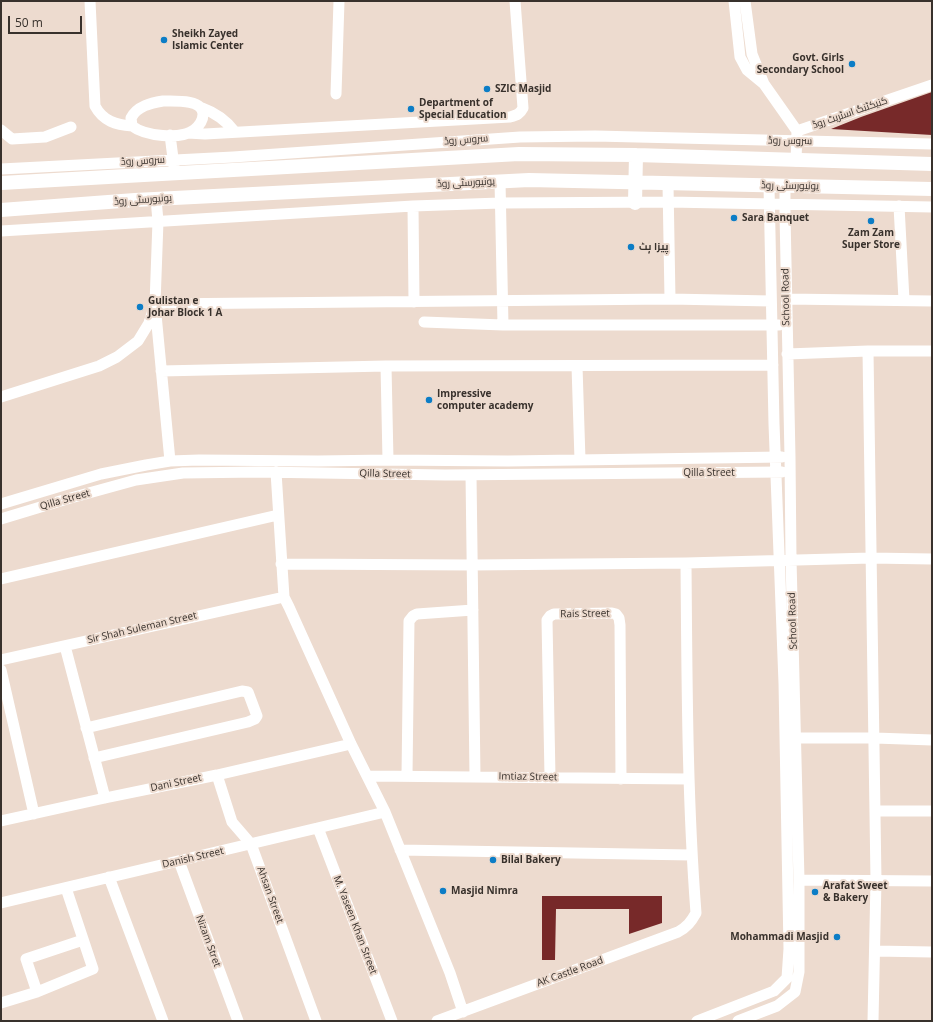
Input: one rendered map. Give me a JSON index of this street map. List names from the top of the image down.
{
  "streets": {
    "main road": ["یونیورسٹی روڈ"],
    "street": [
      "کنیکٹنگ اسٹریٹ روڈ",
      "سروس روڈ",
      "School Road",
      "Qilla Street",
      "Rais Street",
      "Sir Shah Suleman Street",
      "Imtiaz Street",
      "Dani Street",
      "Danish Street",
      "Ahsan Street",
      "M. Yaseen Khan Street",
      "Nizam Stret",
      "AK Castle Road"
    ]
  },
  "crossings": [
    ["کنیکٹنگ اسٹریٹ روڈ", "سروس روڈ"],
    ["یونیورسٹی روڈ", "School Road"],
    ["School Road", "Qilla Street"],
    ["Rais Street", "Imtiaz Street"],
    ["Dani Street", "Ahsan Street"],
    ["Danish Street", "Ahsan Street"],
    ["Danish Street", "M. Yaseen Khan Street"],
    ["Danish Street", "Nizam Stret"]
  ],
  "places": [
    "Sheikh Zayed Islamic Center",
    "Govt. Girls Secondary School",
    "SZIC Masjid",
    "Department of Special Education",
    "Sara Banquet",
    "Zam Zam Super Store",
    "پیزا ہٹ",
    "Gulistan e Johar Block 1 A",
    "Impressive computer academy",
    "Bilal Bakery",
    "Masjid Nimra",
    "Arafat Sweet & Bakery",
    "Mohammadi Masjid"
  ],
  "scale_bar": "50 m"
}
